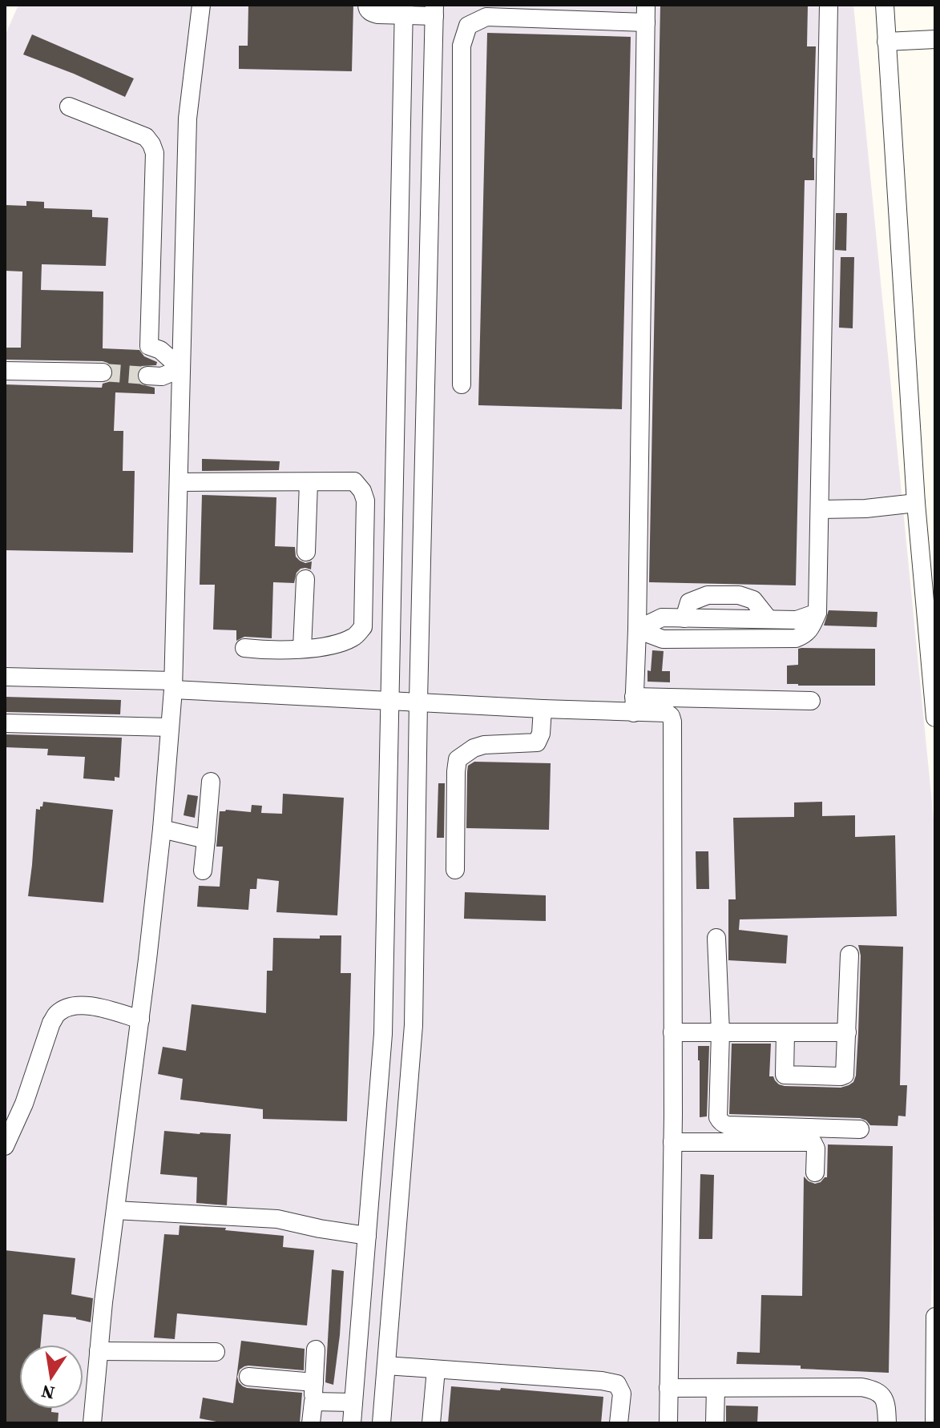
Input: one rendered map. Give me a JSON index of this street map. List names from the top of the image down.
{
  "north": "bottom"
}
